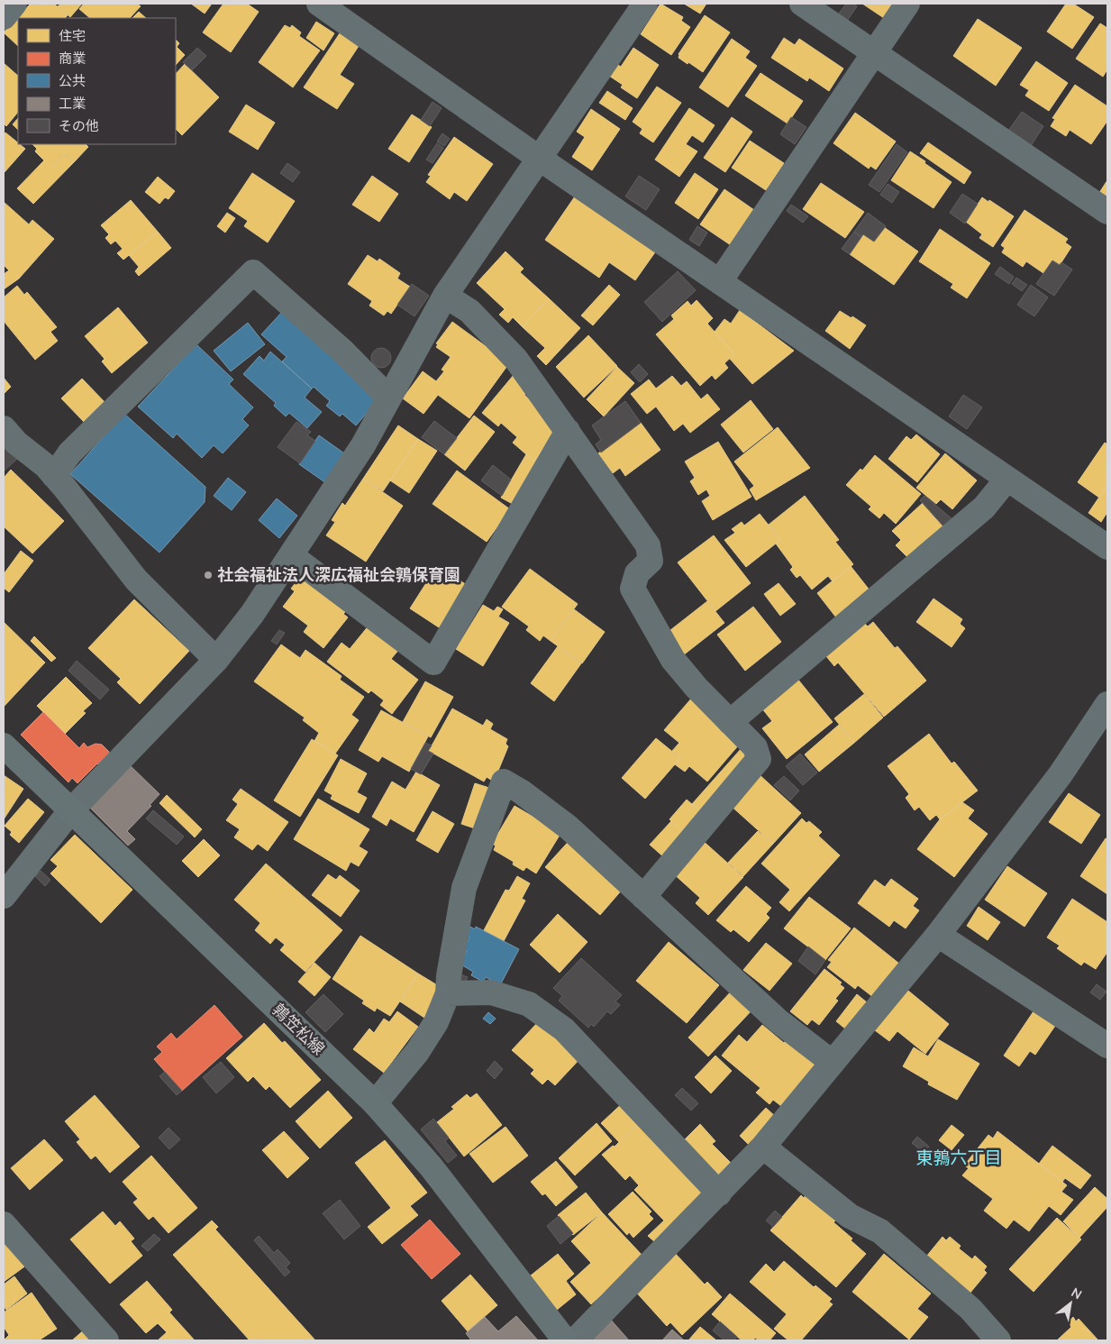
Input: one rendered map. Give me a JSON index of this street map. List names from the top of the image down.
{
  "streets": {
    "main road": ["鶉笠松線"]
  },
  "districts": ["東鶉六丁目"],
  "places": ["社会福祉法人深広福祉会鶉保育園"],
  "legend": [
    "住宅",
    "商業",
    "公共",
    "工業",
    "その他"
  ],
  "north": "top right"
}
